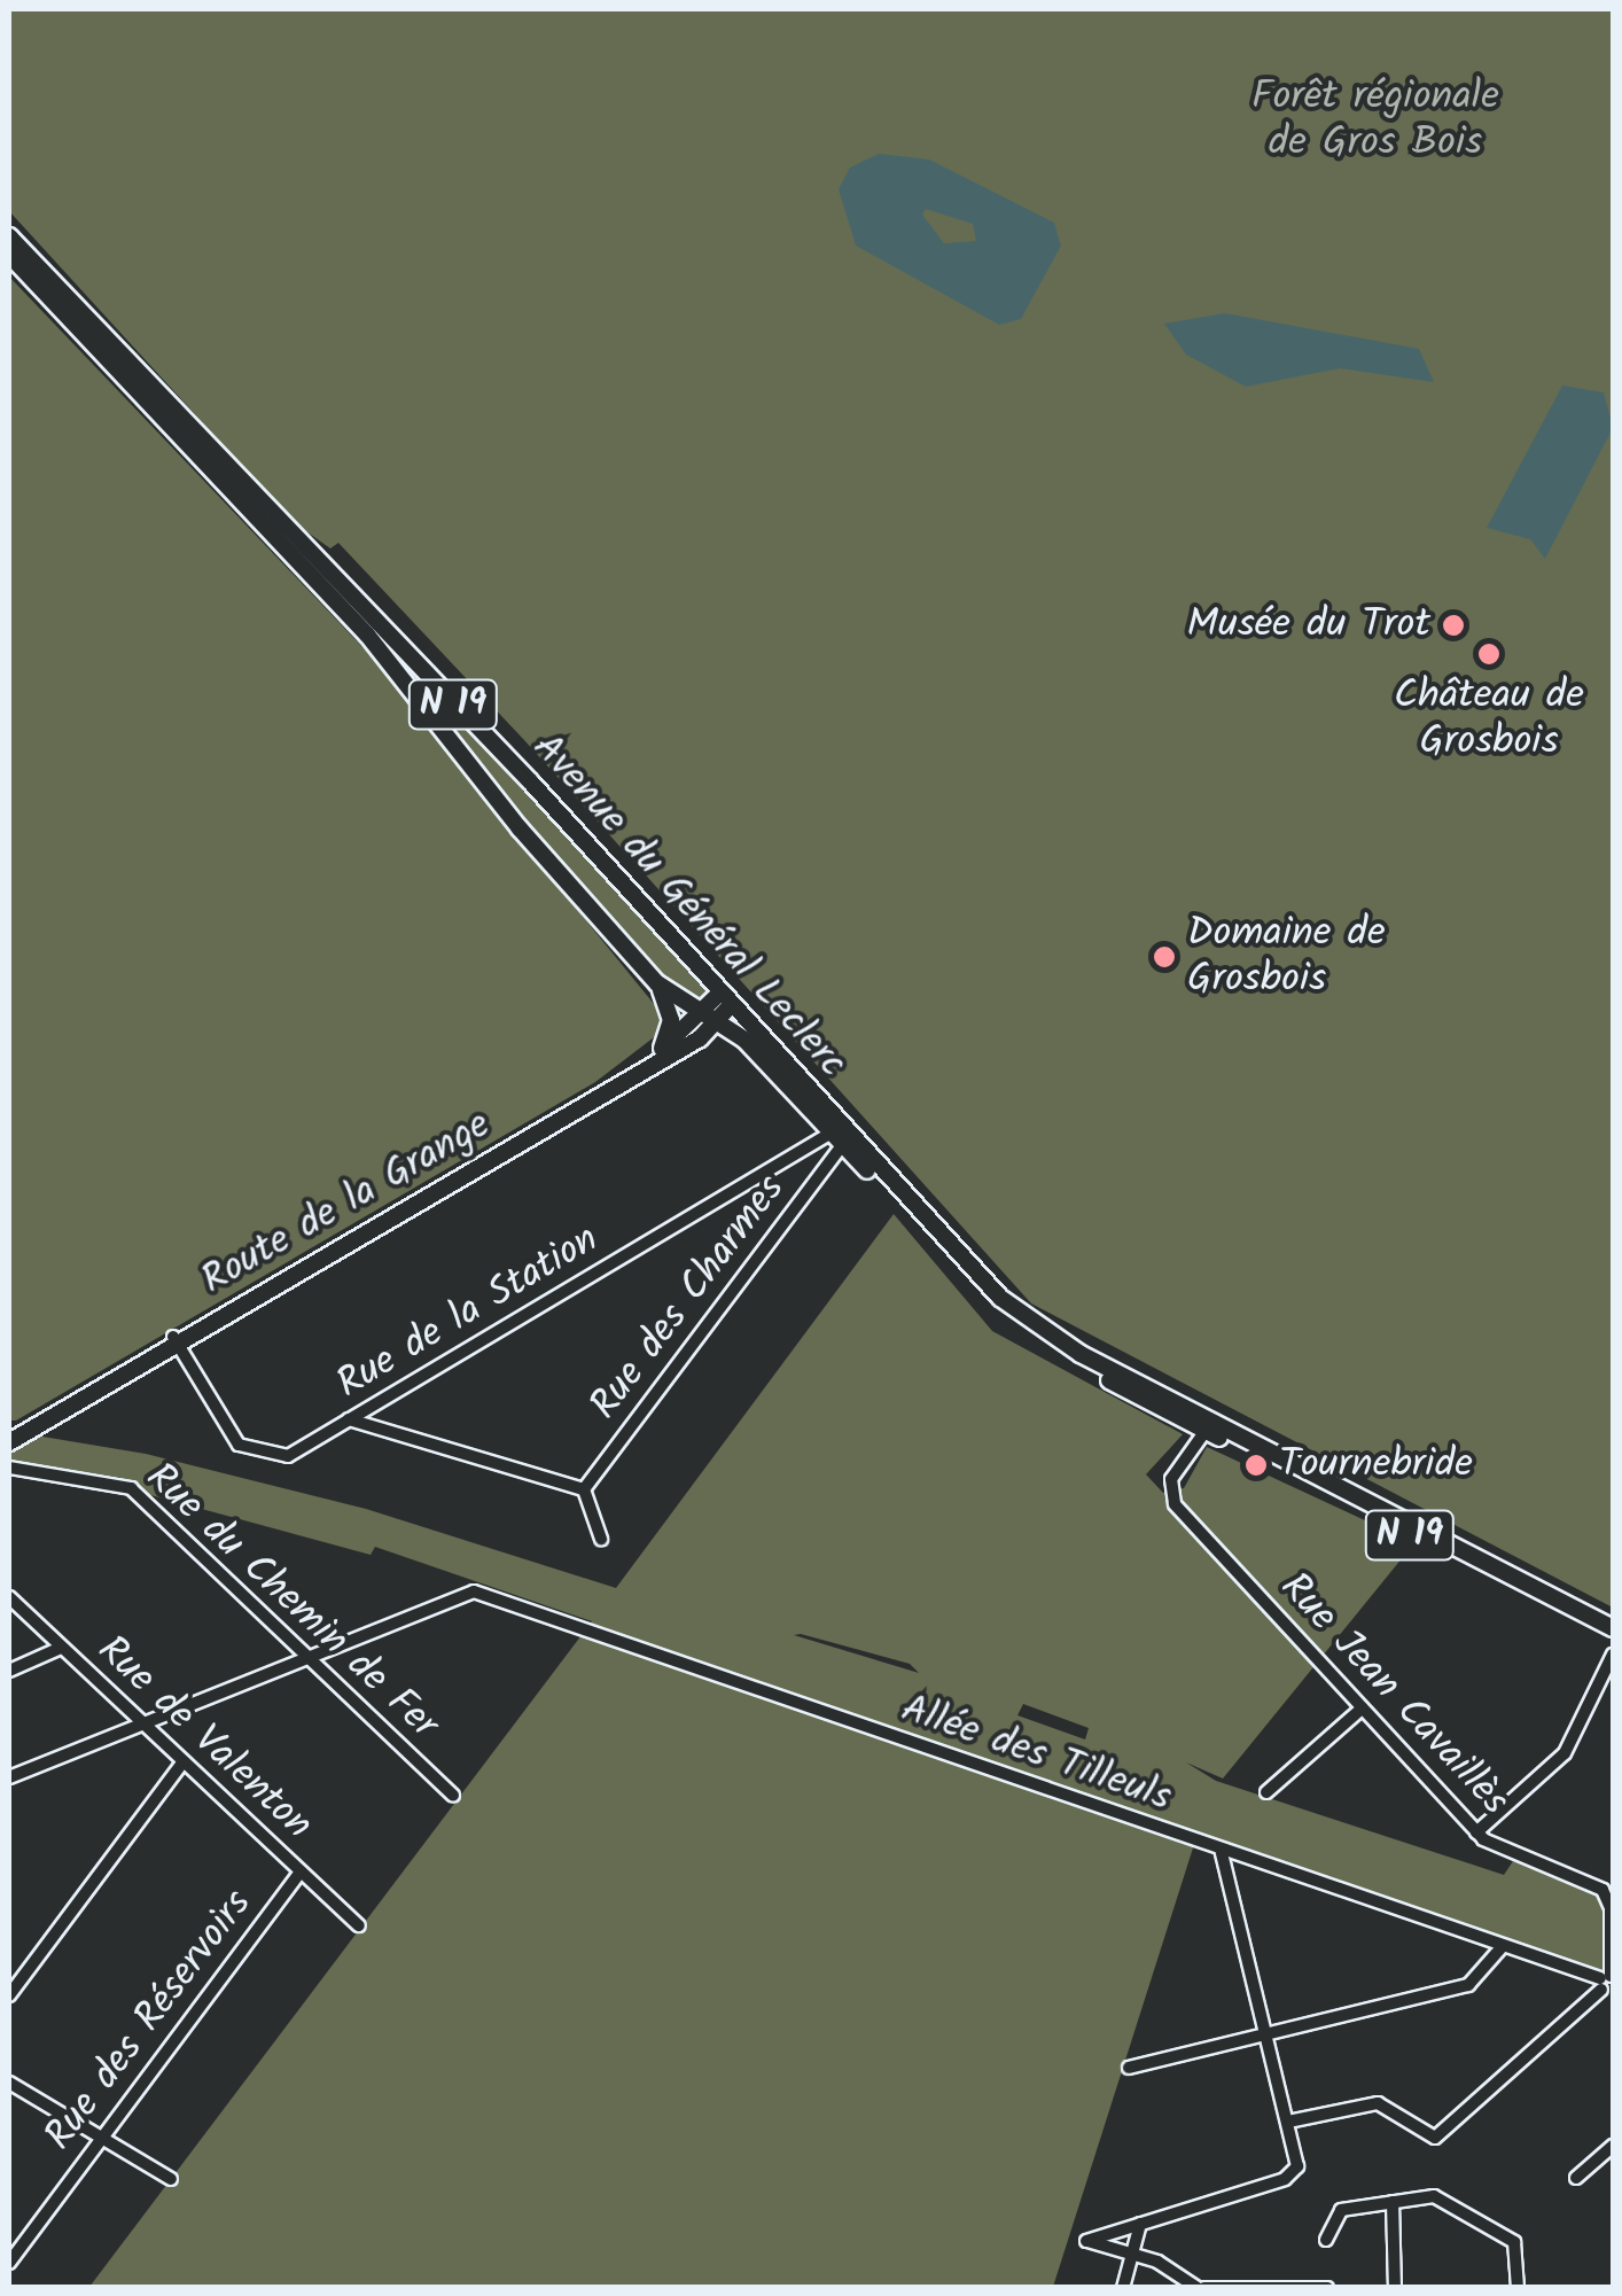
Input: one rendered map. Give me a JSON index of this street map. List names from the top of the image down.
{
  "streets": {
    "main road": ["N 19", "Avenue du Général Leclerc", "Route de la Grange"],
    "street": [
      "Rue des Charmes",
      "Rue de la Station",
      "Rue du Chemin de Fer",
      "Rue Jean Cavaillès",
      "Rue de Valenton",
      "Allée des Tilleuls",
      "Rue des Réservoirs"
    ]
  },
  "crossings": [
    ["N 19", "Avenue du Général Leclerc"],
    ["N 19", "Route de la Grange"],
    ["N 19", "Rue des Charmes"],
    ["N 19", "Rue de la Station"],
    ["N 19", "Rue Jean Cavaillès"],
    ["Avenue du Général Leclerc", "Rue Jean Cavaillès"],
    ["Route de la Grange", "Rue de la Station"],
    ["Rue des Charmes", "Rue de la Station"],
    ["Rue du Chemin de Fer", "Allée des Tilleuls"],
    ["Rue Jean Cavaillès", "Allée des Tilleuls"],
    ["Rue de Valenton", "Rue des Réservoirs"]
  ],
  "parks": ["Forêt régionale de Gros Bois"],
  "places": [
    "Musée du Trot",
    "Château de Grosbois",
    "Domaine de Grosbois",
    "Tournebride"
  ]
}
